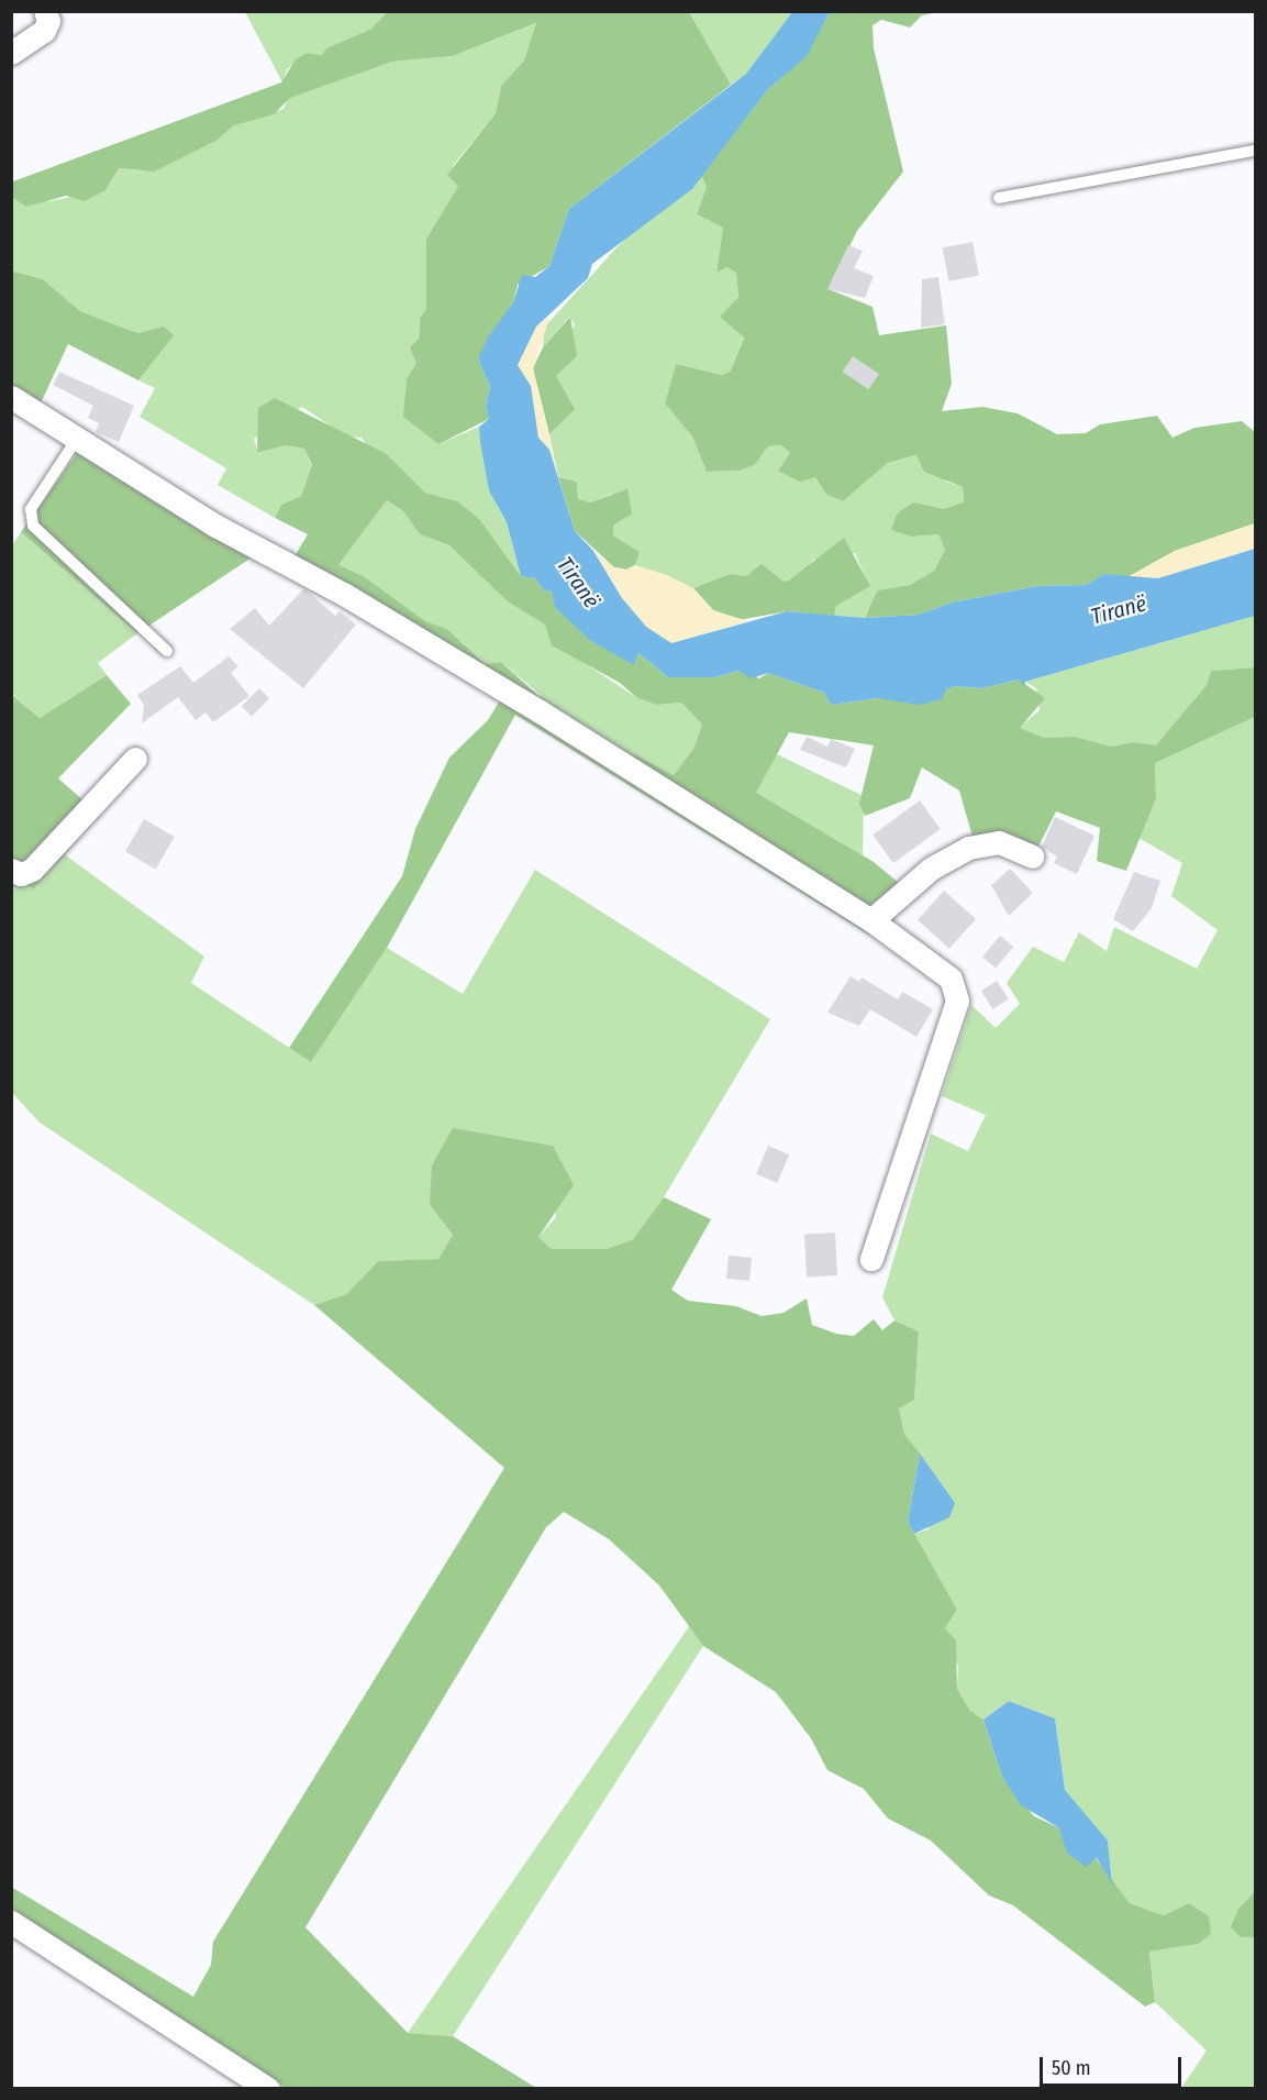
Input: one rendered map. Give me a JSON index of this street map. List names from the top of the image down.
{
  "water": ["Tiranë"],
  "scale_bar": "50 m"
}
